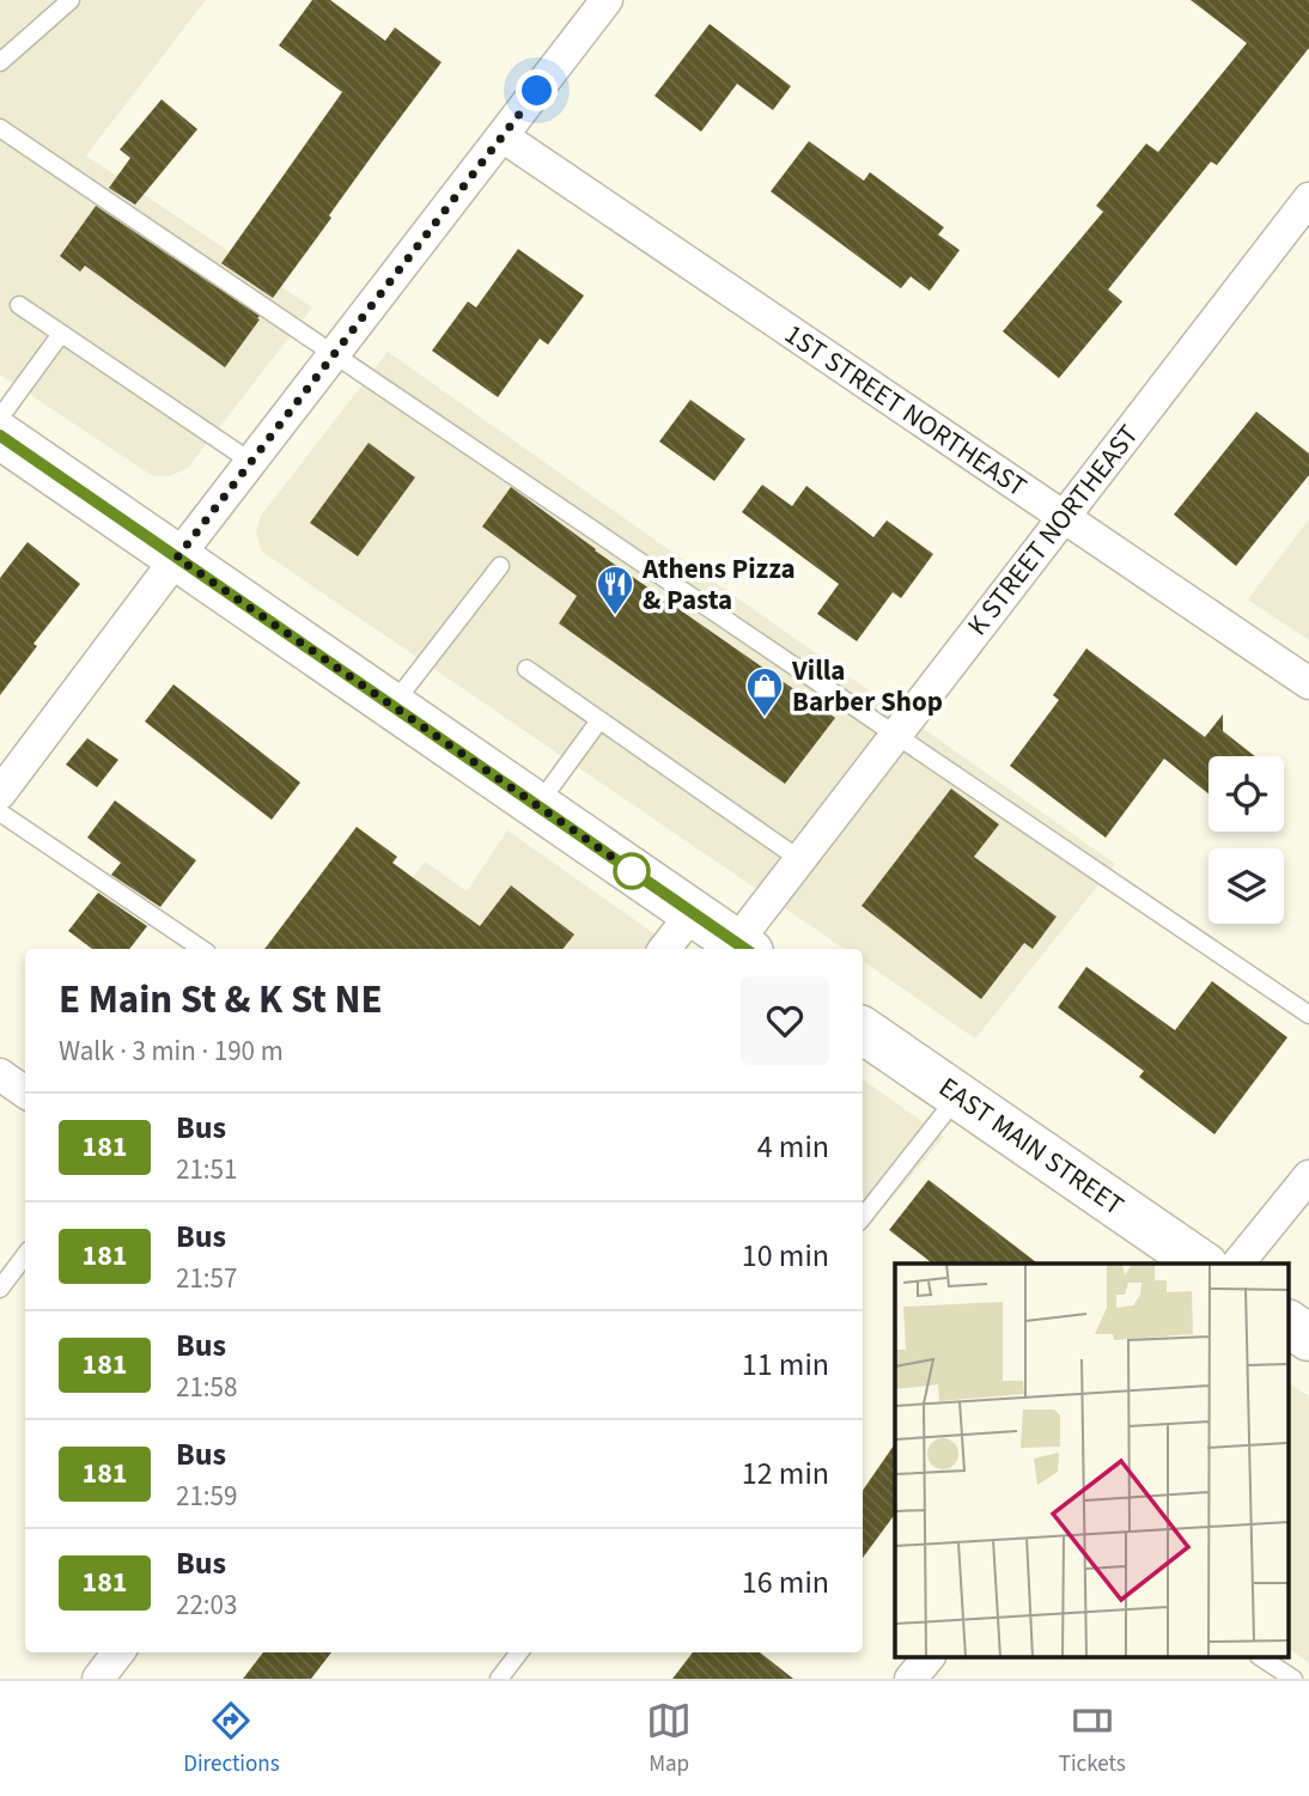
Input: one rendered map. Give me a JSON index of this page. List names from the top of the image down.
{
  "streets": {
    "main road": ["EAST MAIN STREET"],
    "street": ["1ST STREET NORTHEAST", "K STREET NORTHEAST"]
  },
  "crossings": [
    ["1ST STREET NORTHEAST", "K STREET NORTHEAST"]
  ],
  "places": {
    "restaurant": ["Athens Pizza & Pasta"],
    "shop": ["Villa Barber Shop"]
  },
  "lines": ["bus line 181"],
  "page": {
    "heading": ["E Main St & K St NE", "Walk · 3 min · 190 m"],
    "list": [
      {
        "mark": "181",
        "name": "Bus",
        "note": "21:51",
        "value": "4 min"
      },
      {
        "mark": "181",
        "name": "Bus",
        "note": "21:57",
        "value": "10 min"
      },
      {
        "mark": "181",
        "name": "Bus",
        "note": "21:58",
        "value": "11 min"
      },
      {
        "mark": "181",
        "name": "Bus",
        "note": "21:59",
        "value": "12 min"
      },
      {
        "mark": "181",
        "name": "Bus",
        "note": "22:03",
        "value": "16 min"
      }
    ],
    "tabs": ["Directions", "Map", "Tickets"]
  }
}
